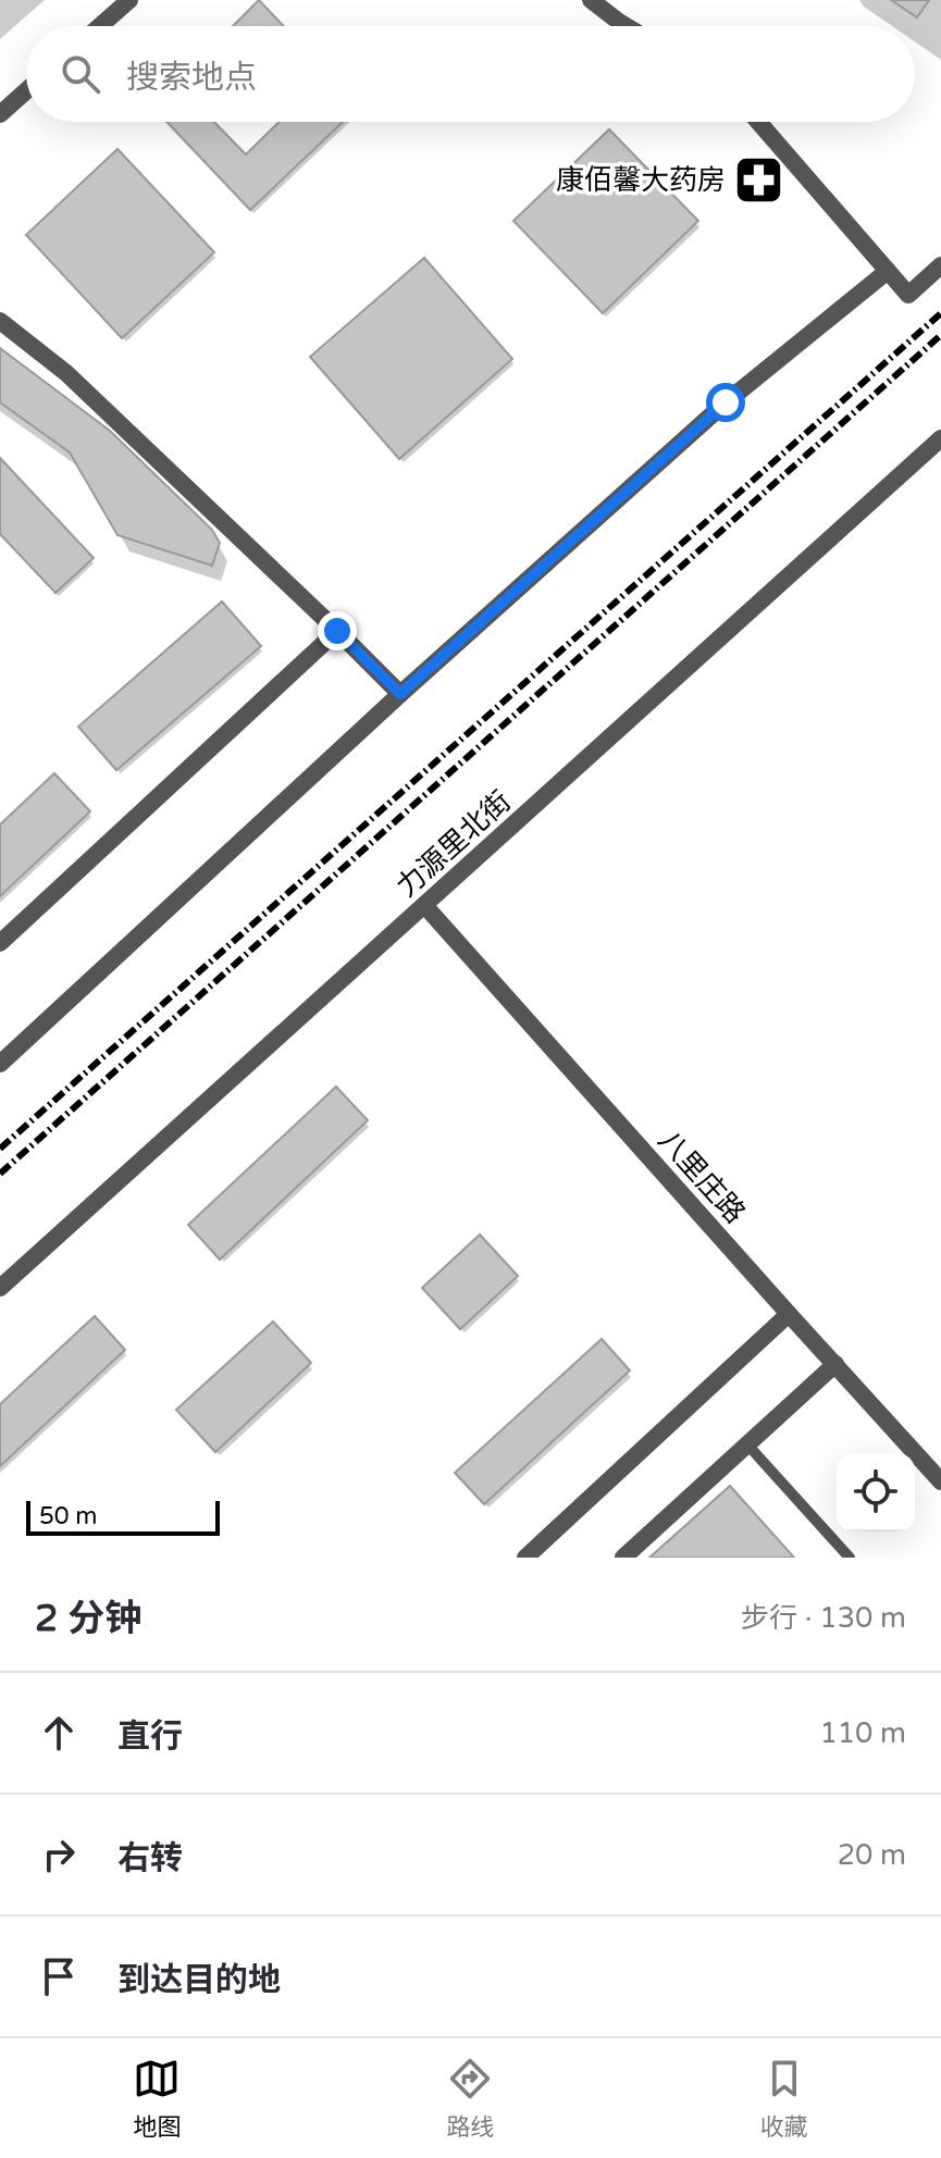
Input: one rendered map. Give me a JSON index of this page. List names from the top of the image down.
{
  "streets": {
    "street": ["力源里北街", "八里庄路"]
  },
  "crossings": [
    ["力源里北街", "八里庄路"]
  ],
  "places": {
    "pharmacy": ["康佰馨大药房"]
  },
  "scale_bar": "50 m",
  "page": {
    "search": "搜索地点",
    "scale": "50 m",
    "heading": ["2 分钟", "步行 · 130 m"],
    "list": [
      ["直行", "110 m"],
      ["右转", "20 m"],
      "到达目的地"
    ],
    "nav": ["地图", "路线", "收藏"]
  }
}
